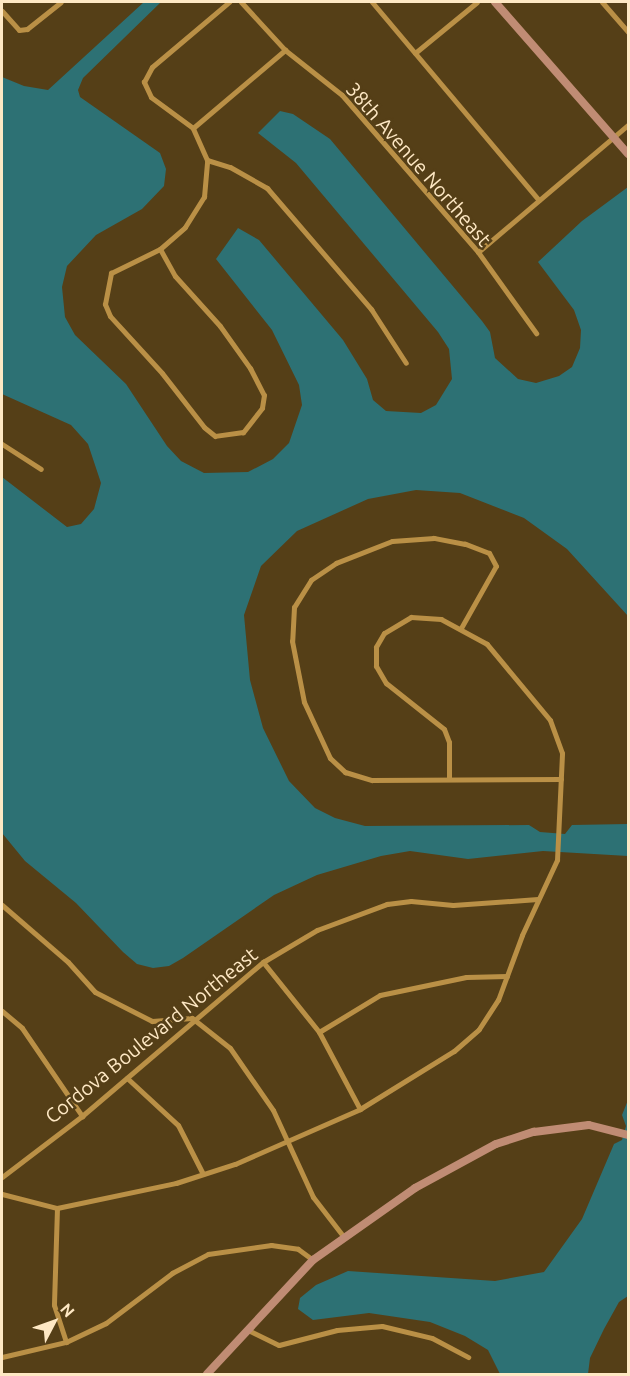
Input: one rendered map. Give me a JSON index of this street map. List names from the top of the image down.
{
  "streets": {
    "street": ["38th Avenue Northeast", "Cordova Boulevard Northeast"]
  },
  "north": "top right"
}
